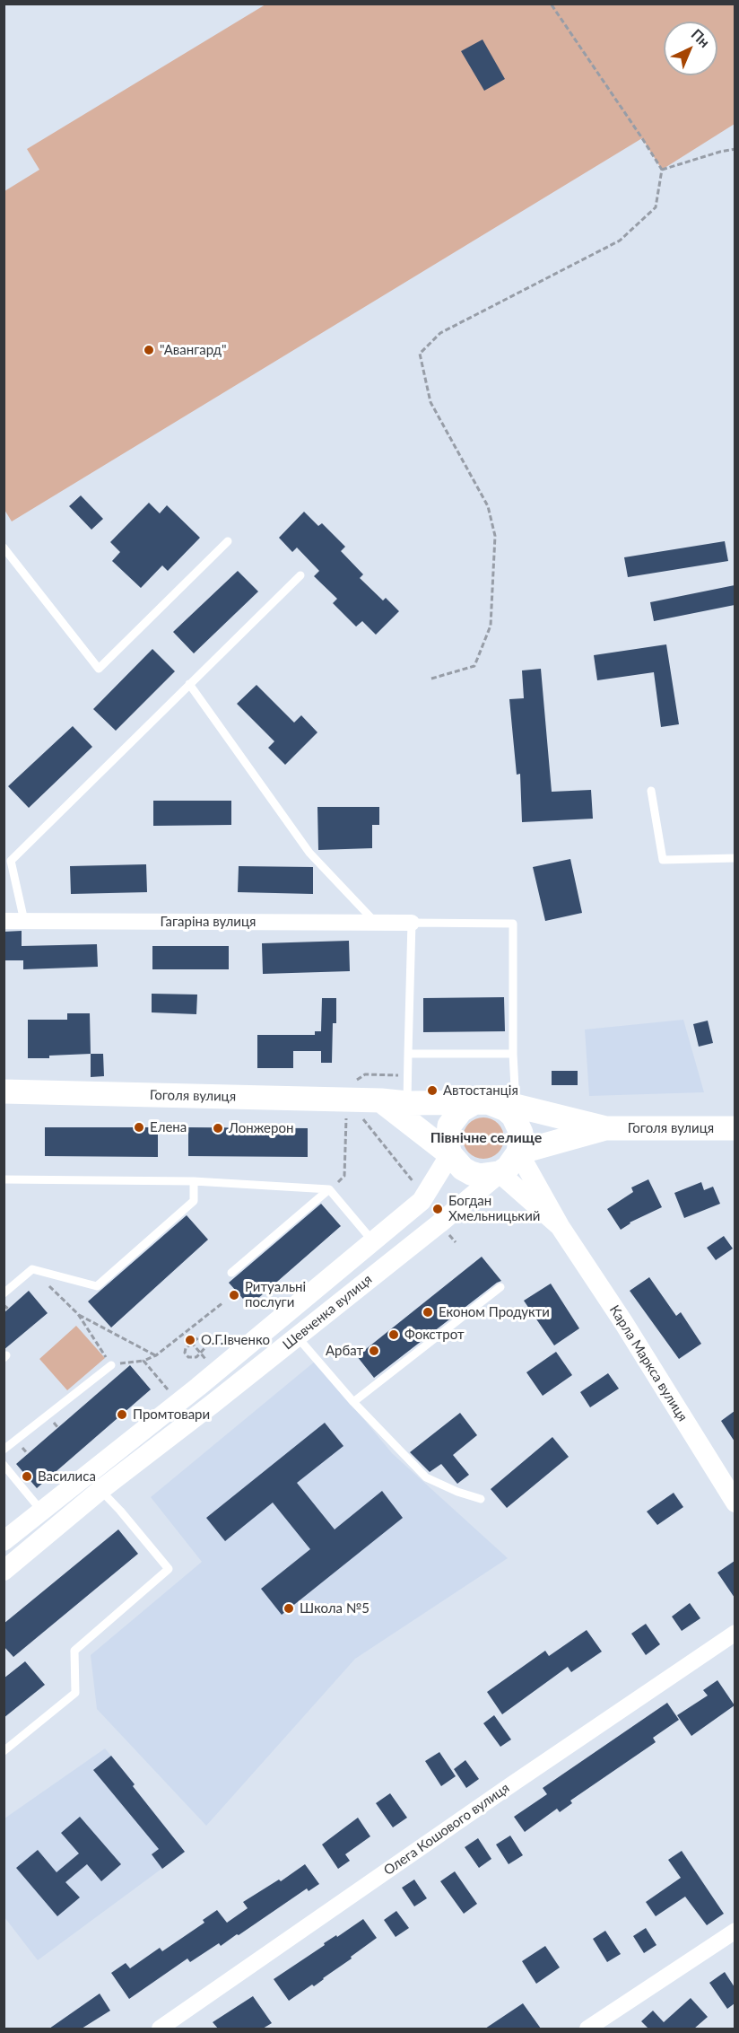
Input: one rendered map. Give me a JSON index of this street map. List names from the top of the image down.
{
  "streets": {
    "main road": ["Гоголя вулиця"],
    "street": [
      "Гагаріна вулиця",
      "Шевченка вулиця",
      "Карла Маркса вулиця",
      "Олега Кошового вулиця"
    ]
  },
  "crossings": [
    ["Гоголя вулиця", "Шевченка вулиця"],
    ["Гоголя вулиця", "Карла Маркса вулиця"],
    ["Шевченка вулиця", "Карла Маркса вулиця"]
  ],
  "districts": ["Північне селище"],
  "places": [
    "\"Авангард\"",
    "Автостанція",
    "Елена",
    "Лонжерон",
    "Богдан Хмельницький",
    "Ритуальні послуги",
    "Економ Продукти",
    "Фокстрот",
    "О.Г.Івченко",
    "Арбат",
    "Промтовари",
    "Василиса",
    "Школа №5"
  ],
  "north": "top right"
}
